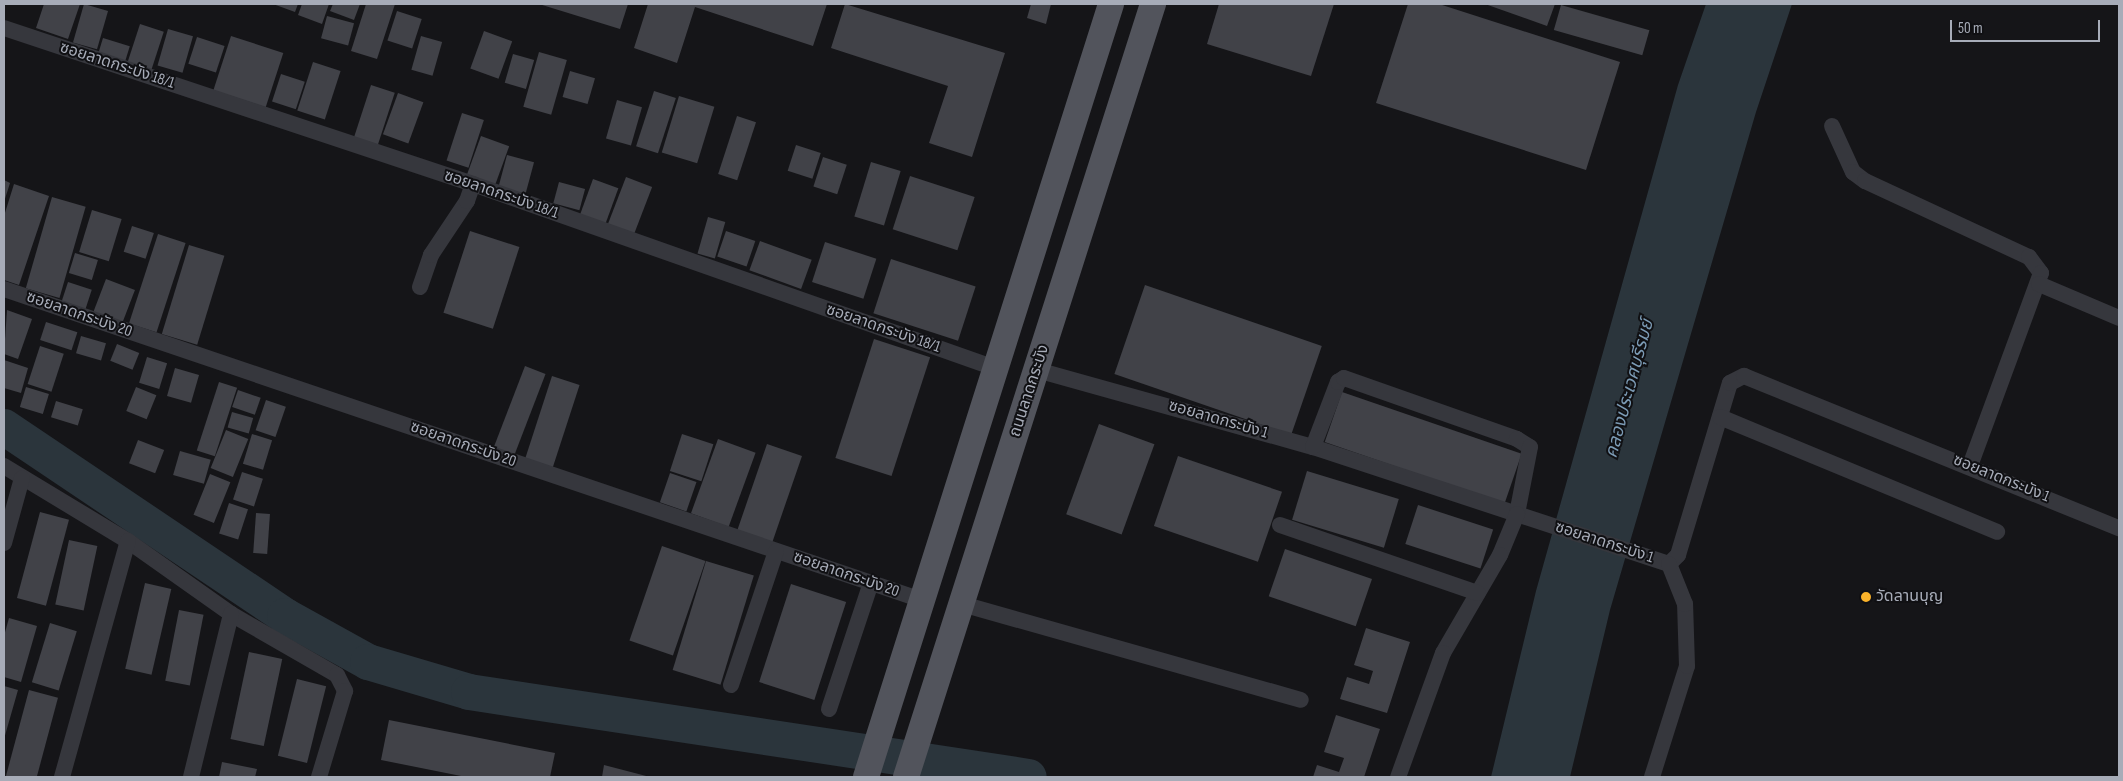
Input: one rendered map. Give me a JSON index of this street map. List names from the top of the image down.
{
  "streets": {
    "main road": ["ถนนลาดกระบัง"],
    "street": ["ซอยลาดกระบัง 18/1", "ซอยลาดกระบัง 20", "ซอยลาดกระบัง 1"]
  },
  "crossings": [
    ["ถนนลาดกระบัง", "ซอยลาดกระบัง 1"]
  ],
  "water": ["คลองประเวศบุรีรมย์"],
  "places": ["วัดลานบุญ"],
  "scale_bar": "50 m"
}
